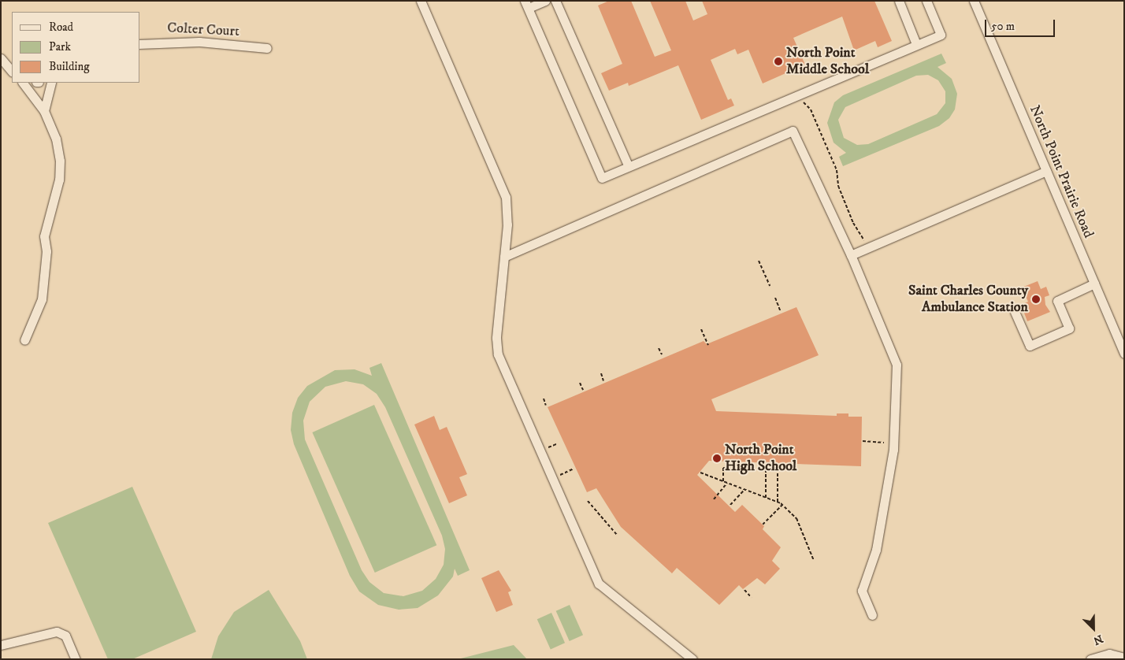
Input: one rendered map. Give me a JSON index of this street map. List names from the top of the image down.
{
  "streets": {
    "street": ["Colter Court", "North Point Prairie Road"]
  },
  "places": ["North Point Middle School", "Saint Charles County Ambulance Station", "North Point High School"],
  "legend": ["Road", "Park", "Building"],
  "scale_bar": "50 m",
  "north": "bottom right"
}
